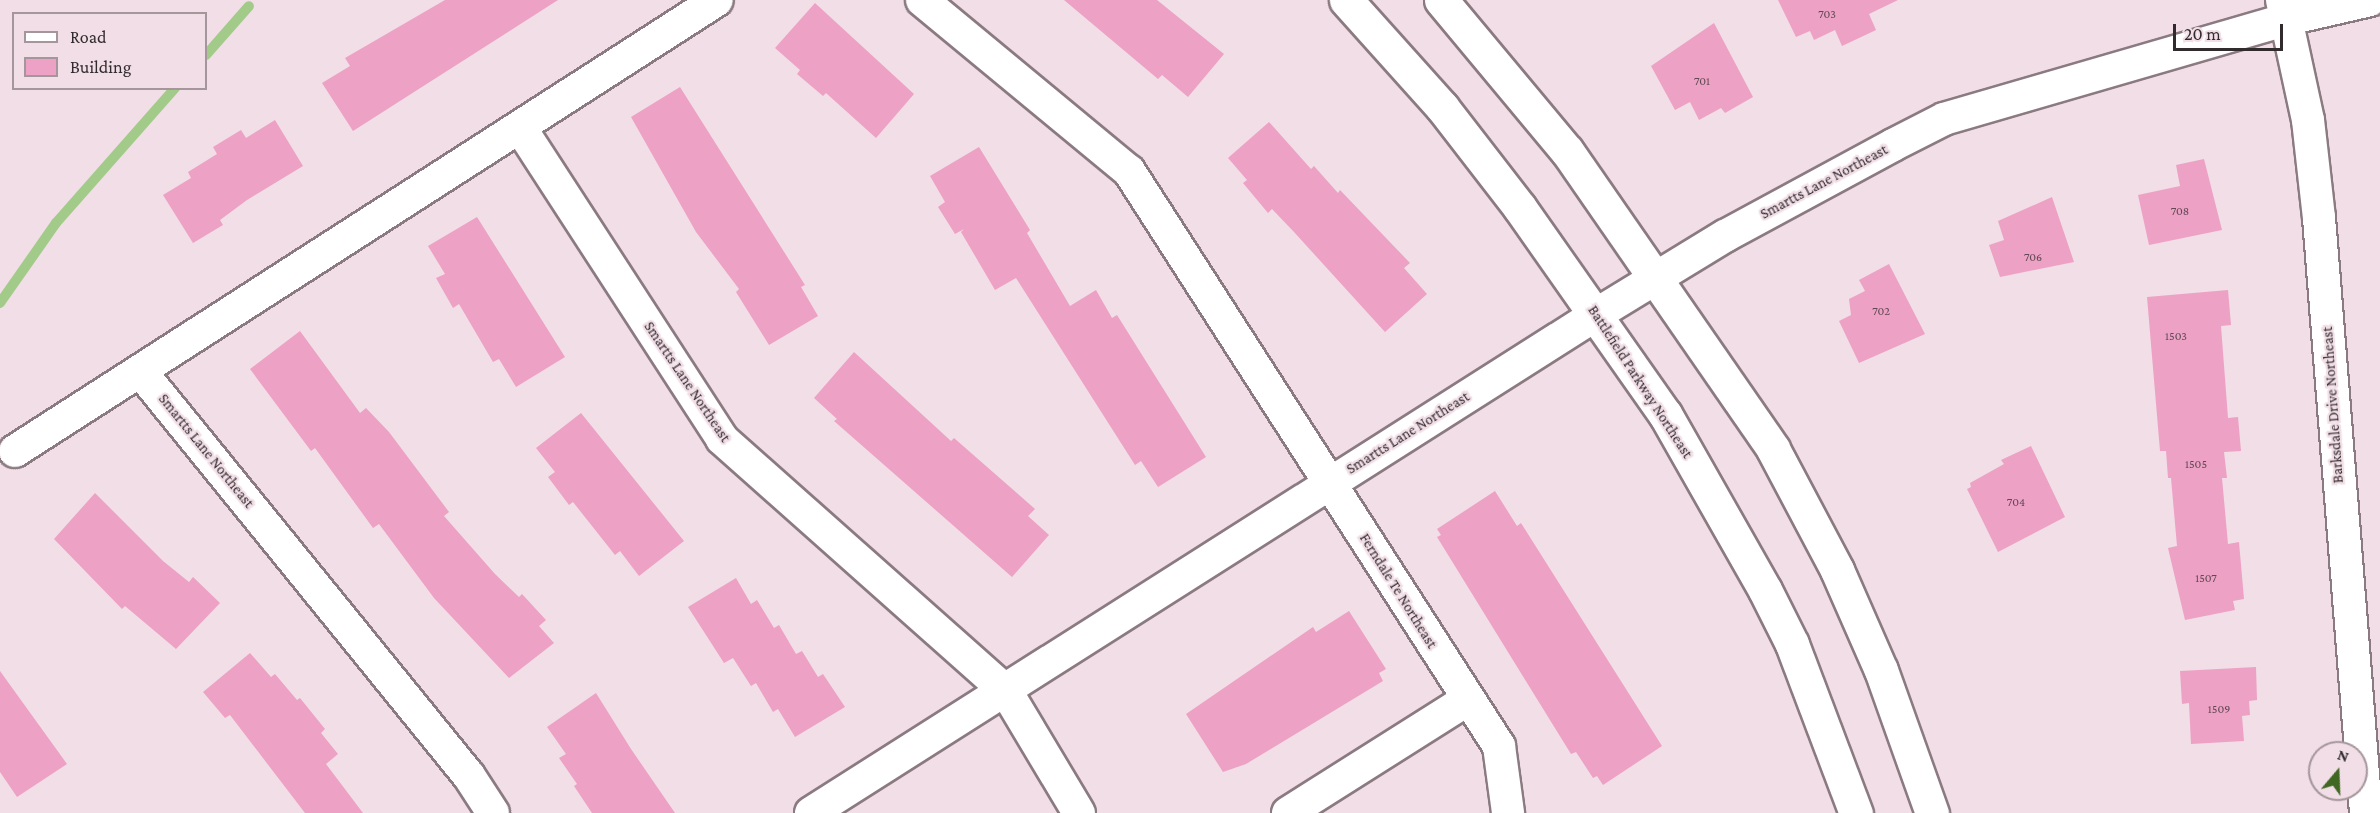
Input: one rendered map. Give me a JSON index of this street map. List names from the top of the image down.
{
  "streets": {
    "main road": ["Battlefield Parkway Northeast"],
    "street": ["Smartts Lane Northeast", "Barksdale Drive Northeast", "Ferndale Te Northeast"]
  },
  "crossings": [
    ["Smartts Lane Northeast", "Battlefield Parkway Northeast"],
    ["Smartts Lane Northeast", "Barksdale Drive Northeast"],
    ["Smartts Lane Northeast", "Ferndale Te Northeast"]
  ],
  "house_numbers": [
    "703",
    "701",
    "708",
    "706",
    "702",
    "1503",
    "1505",
    "704",
    "1507",
    "1509"
  ],
  "legend": ["Road", "Building"],
  "scale_bar": "20 m",
  "north": "top"
}
